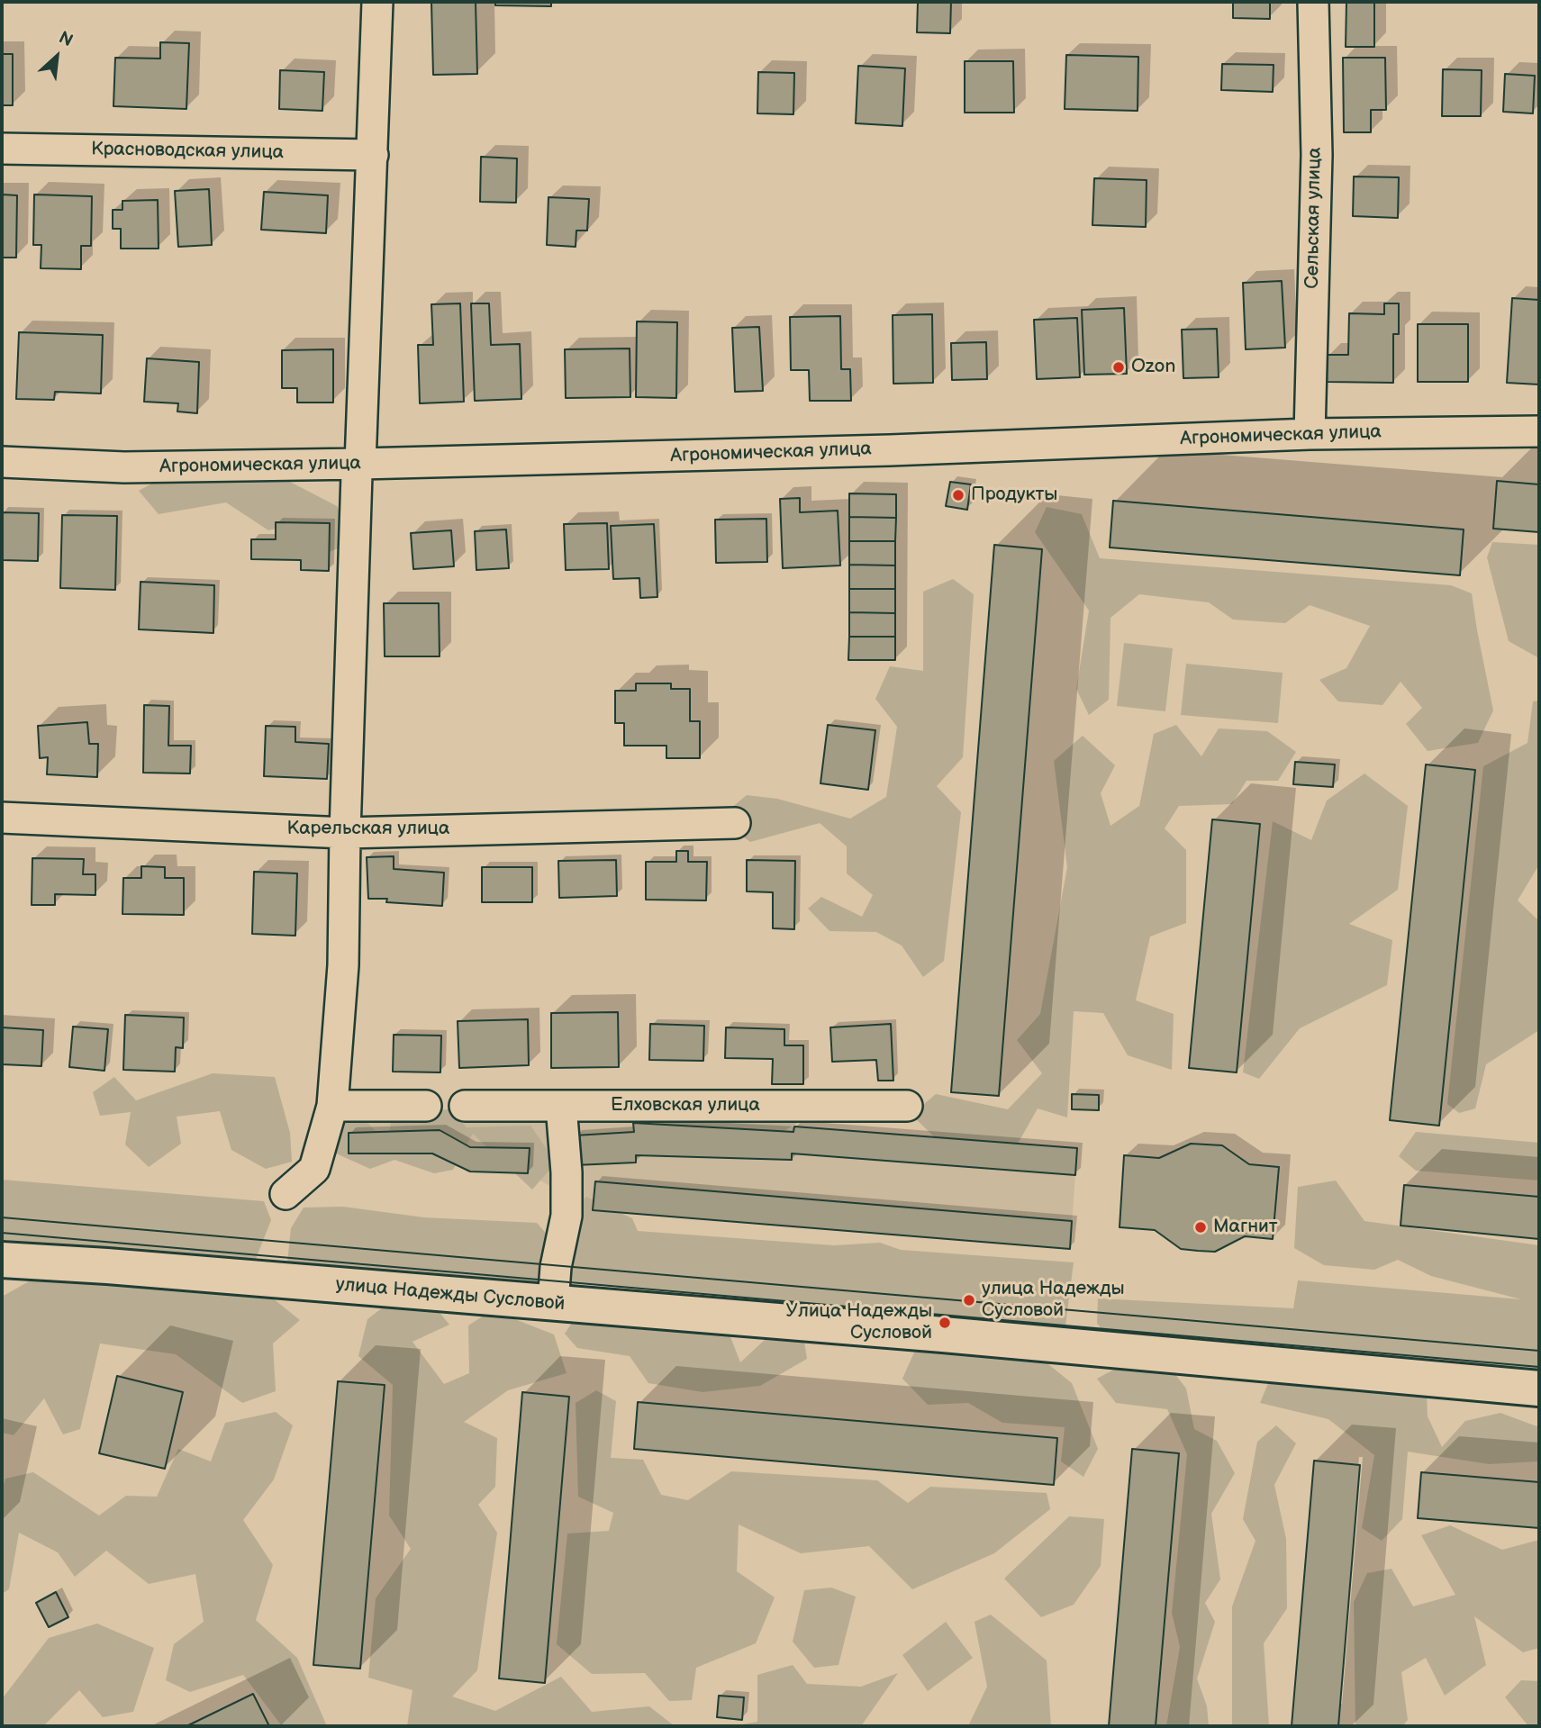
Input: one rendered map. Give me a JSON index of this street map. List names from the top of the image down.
{
  "streets": {
    "main road": ["улица Надежды Сусловой"],
    "street": [
      "Красноводская улица",
      "Сельская улица",
      "Агрономическая улица",
      "Карельская улица",
      "Елховская улица"
    ]
  },
  "crossings": [
    ["Сельская улица", "Агрономическая улица"]
  ],
  "places": [
    "Ozon",
    "Продукты",
    "Магнит",
    "улица Надежды Сусловой",
    "Улица Надежды Сусловой"
  ],
  "north": "top right"
}
